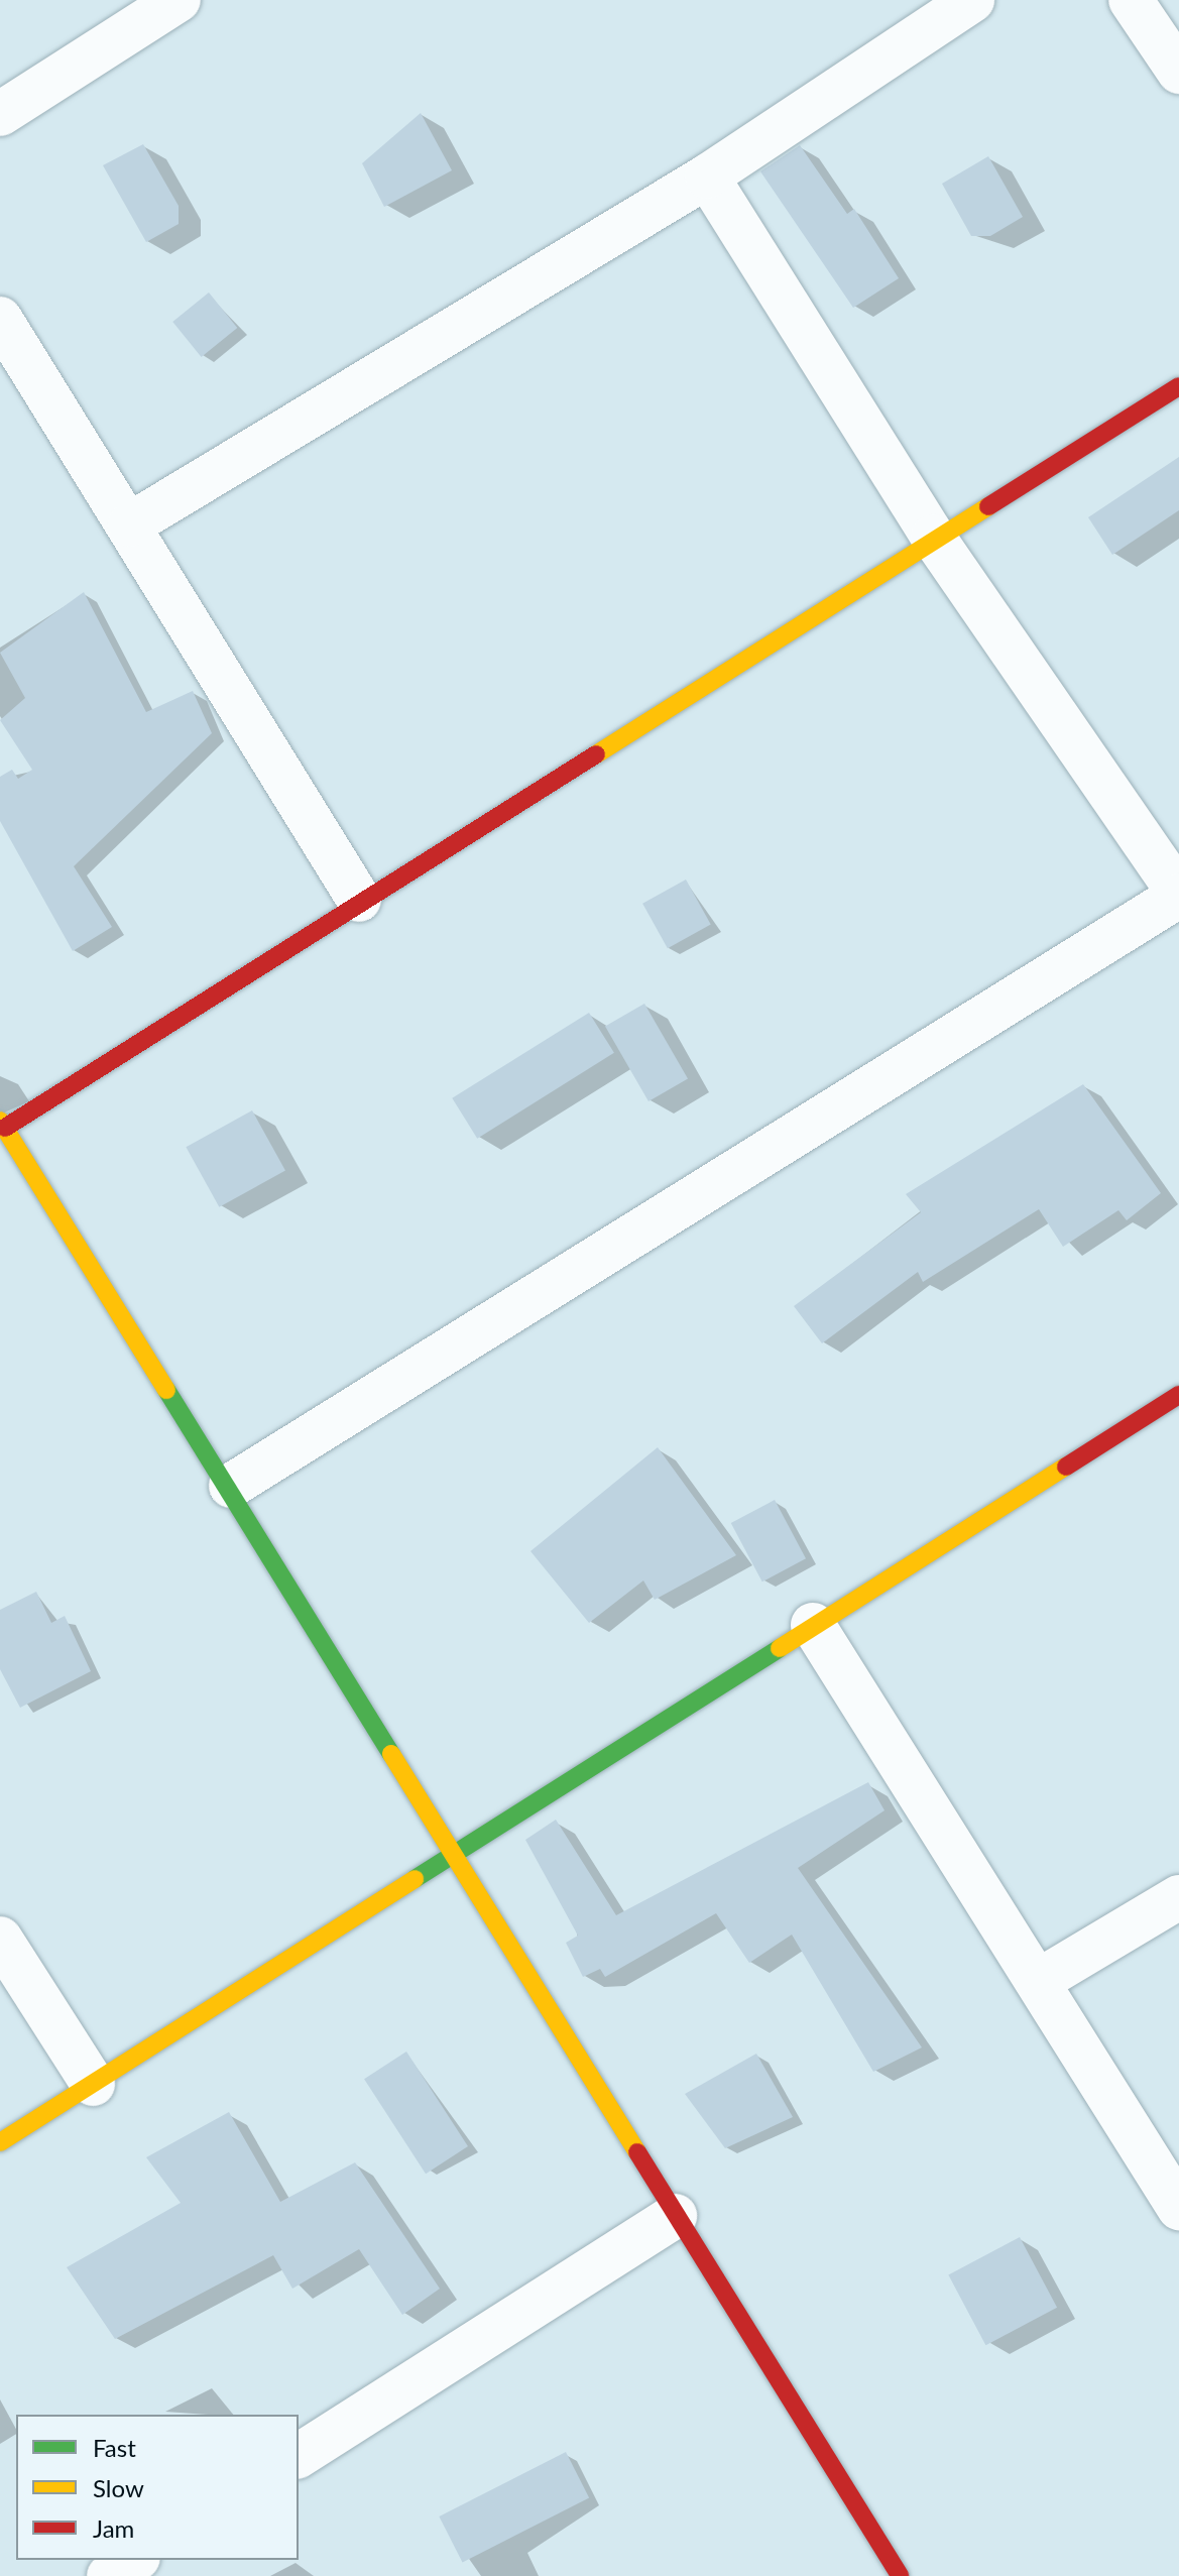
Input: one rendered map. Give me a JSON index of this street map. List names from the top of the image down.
{
  "legend": ["Fast", "Slow", "Jam"]
}
